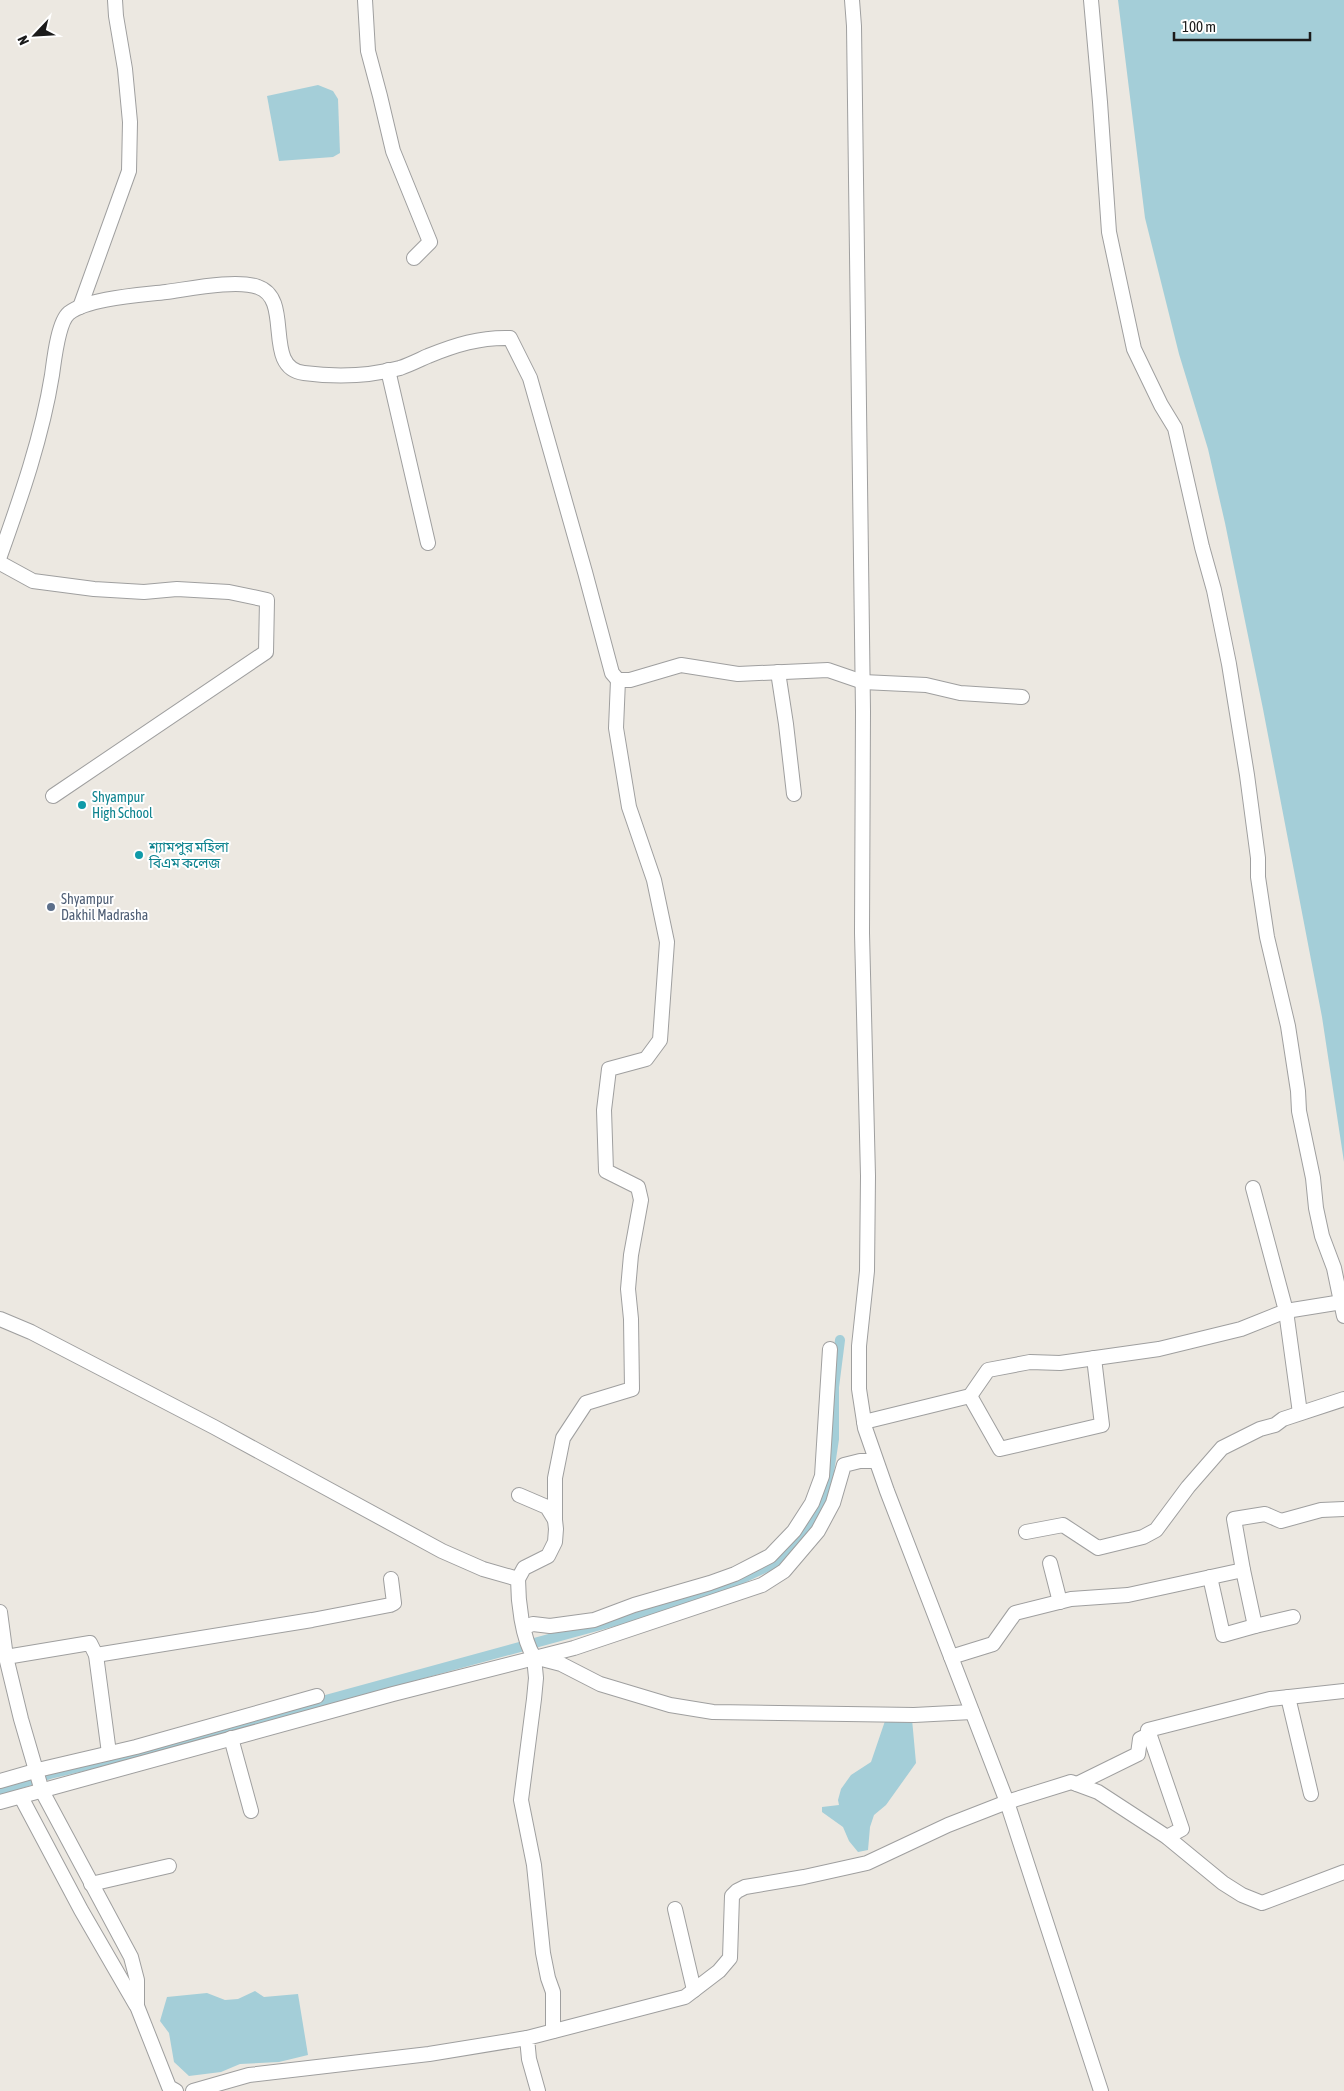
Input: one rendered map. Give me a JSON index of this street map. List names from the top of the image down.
{
  "places": ["Shyampur High School", "শ্যামপুর মহিলা বিএম কলেজ", "Shyampur Dakhil Madrasha"],
  "scale_bar": "100 m",
  "north": "bottom left"
}
